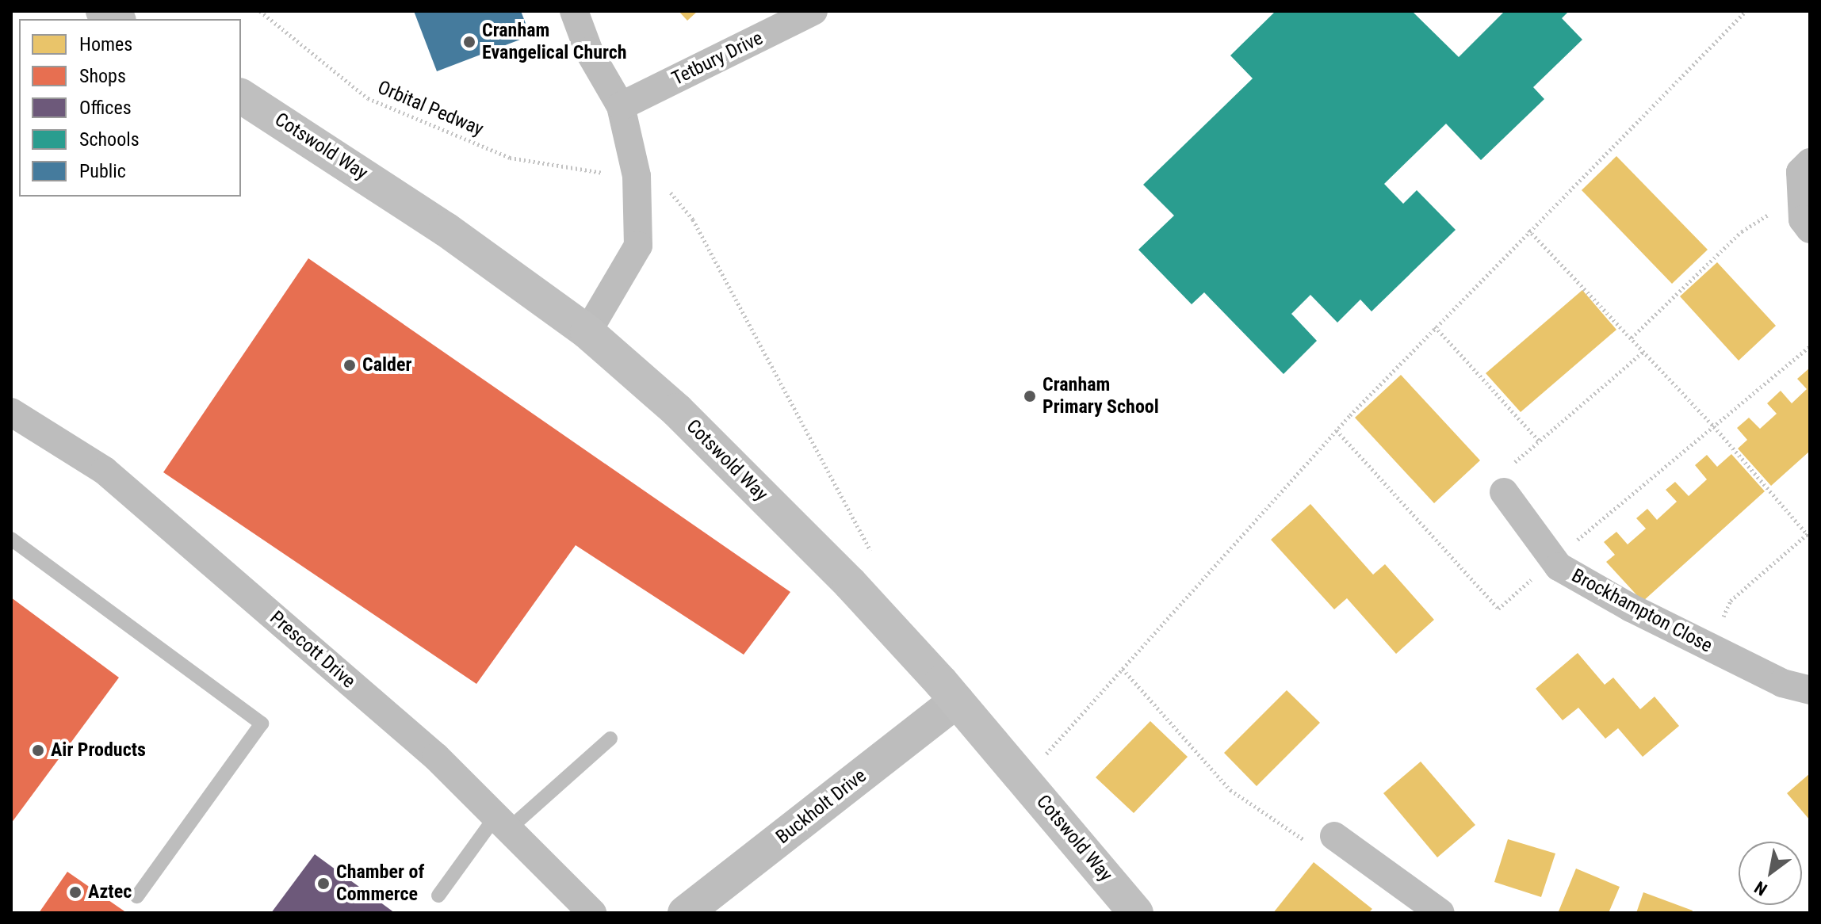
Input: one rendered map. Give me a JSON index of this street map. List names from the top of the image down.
{
  "streets": {
    "main road": ["Cotswold Way"],
    "street": [
      "Tetbury Drive",
      "Brockhampton Close",
      "Prescott Drive",
      "Buckholt Drive"
    ],
    "path": ["Orbital Pedway"]
  },
  "crossings": [
    ["Cotswold Way", "Buckholt Drive"]
  ],
  "places": [
    "Cranham Evangelical Church",
    "Calder",
    "Cranham Primary School",
    "Air Products",
    "Chamber of Commerce",
    "Aztec"
  ],
  "legend": [
    "Homes",
    "Shops",
    "Offices",
    "Schools",
    "Public"
  ],
  "north": "bottom left"
}
